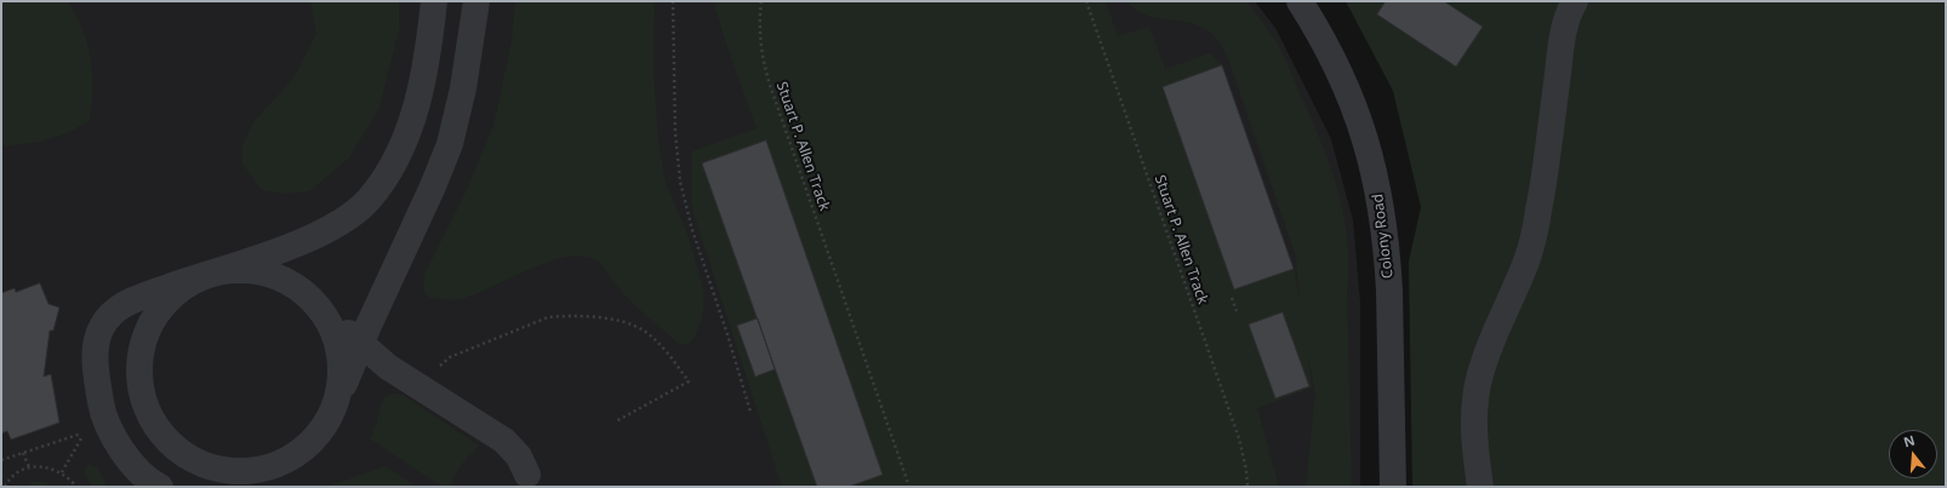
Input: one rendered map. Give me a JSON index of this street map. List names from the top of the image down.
{
  "streets": {
    "street": ["Colony Road"],
    "path": ["Stuart P. Allen Track"]
  },
  "north": "top"
}
